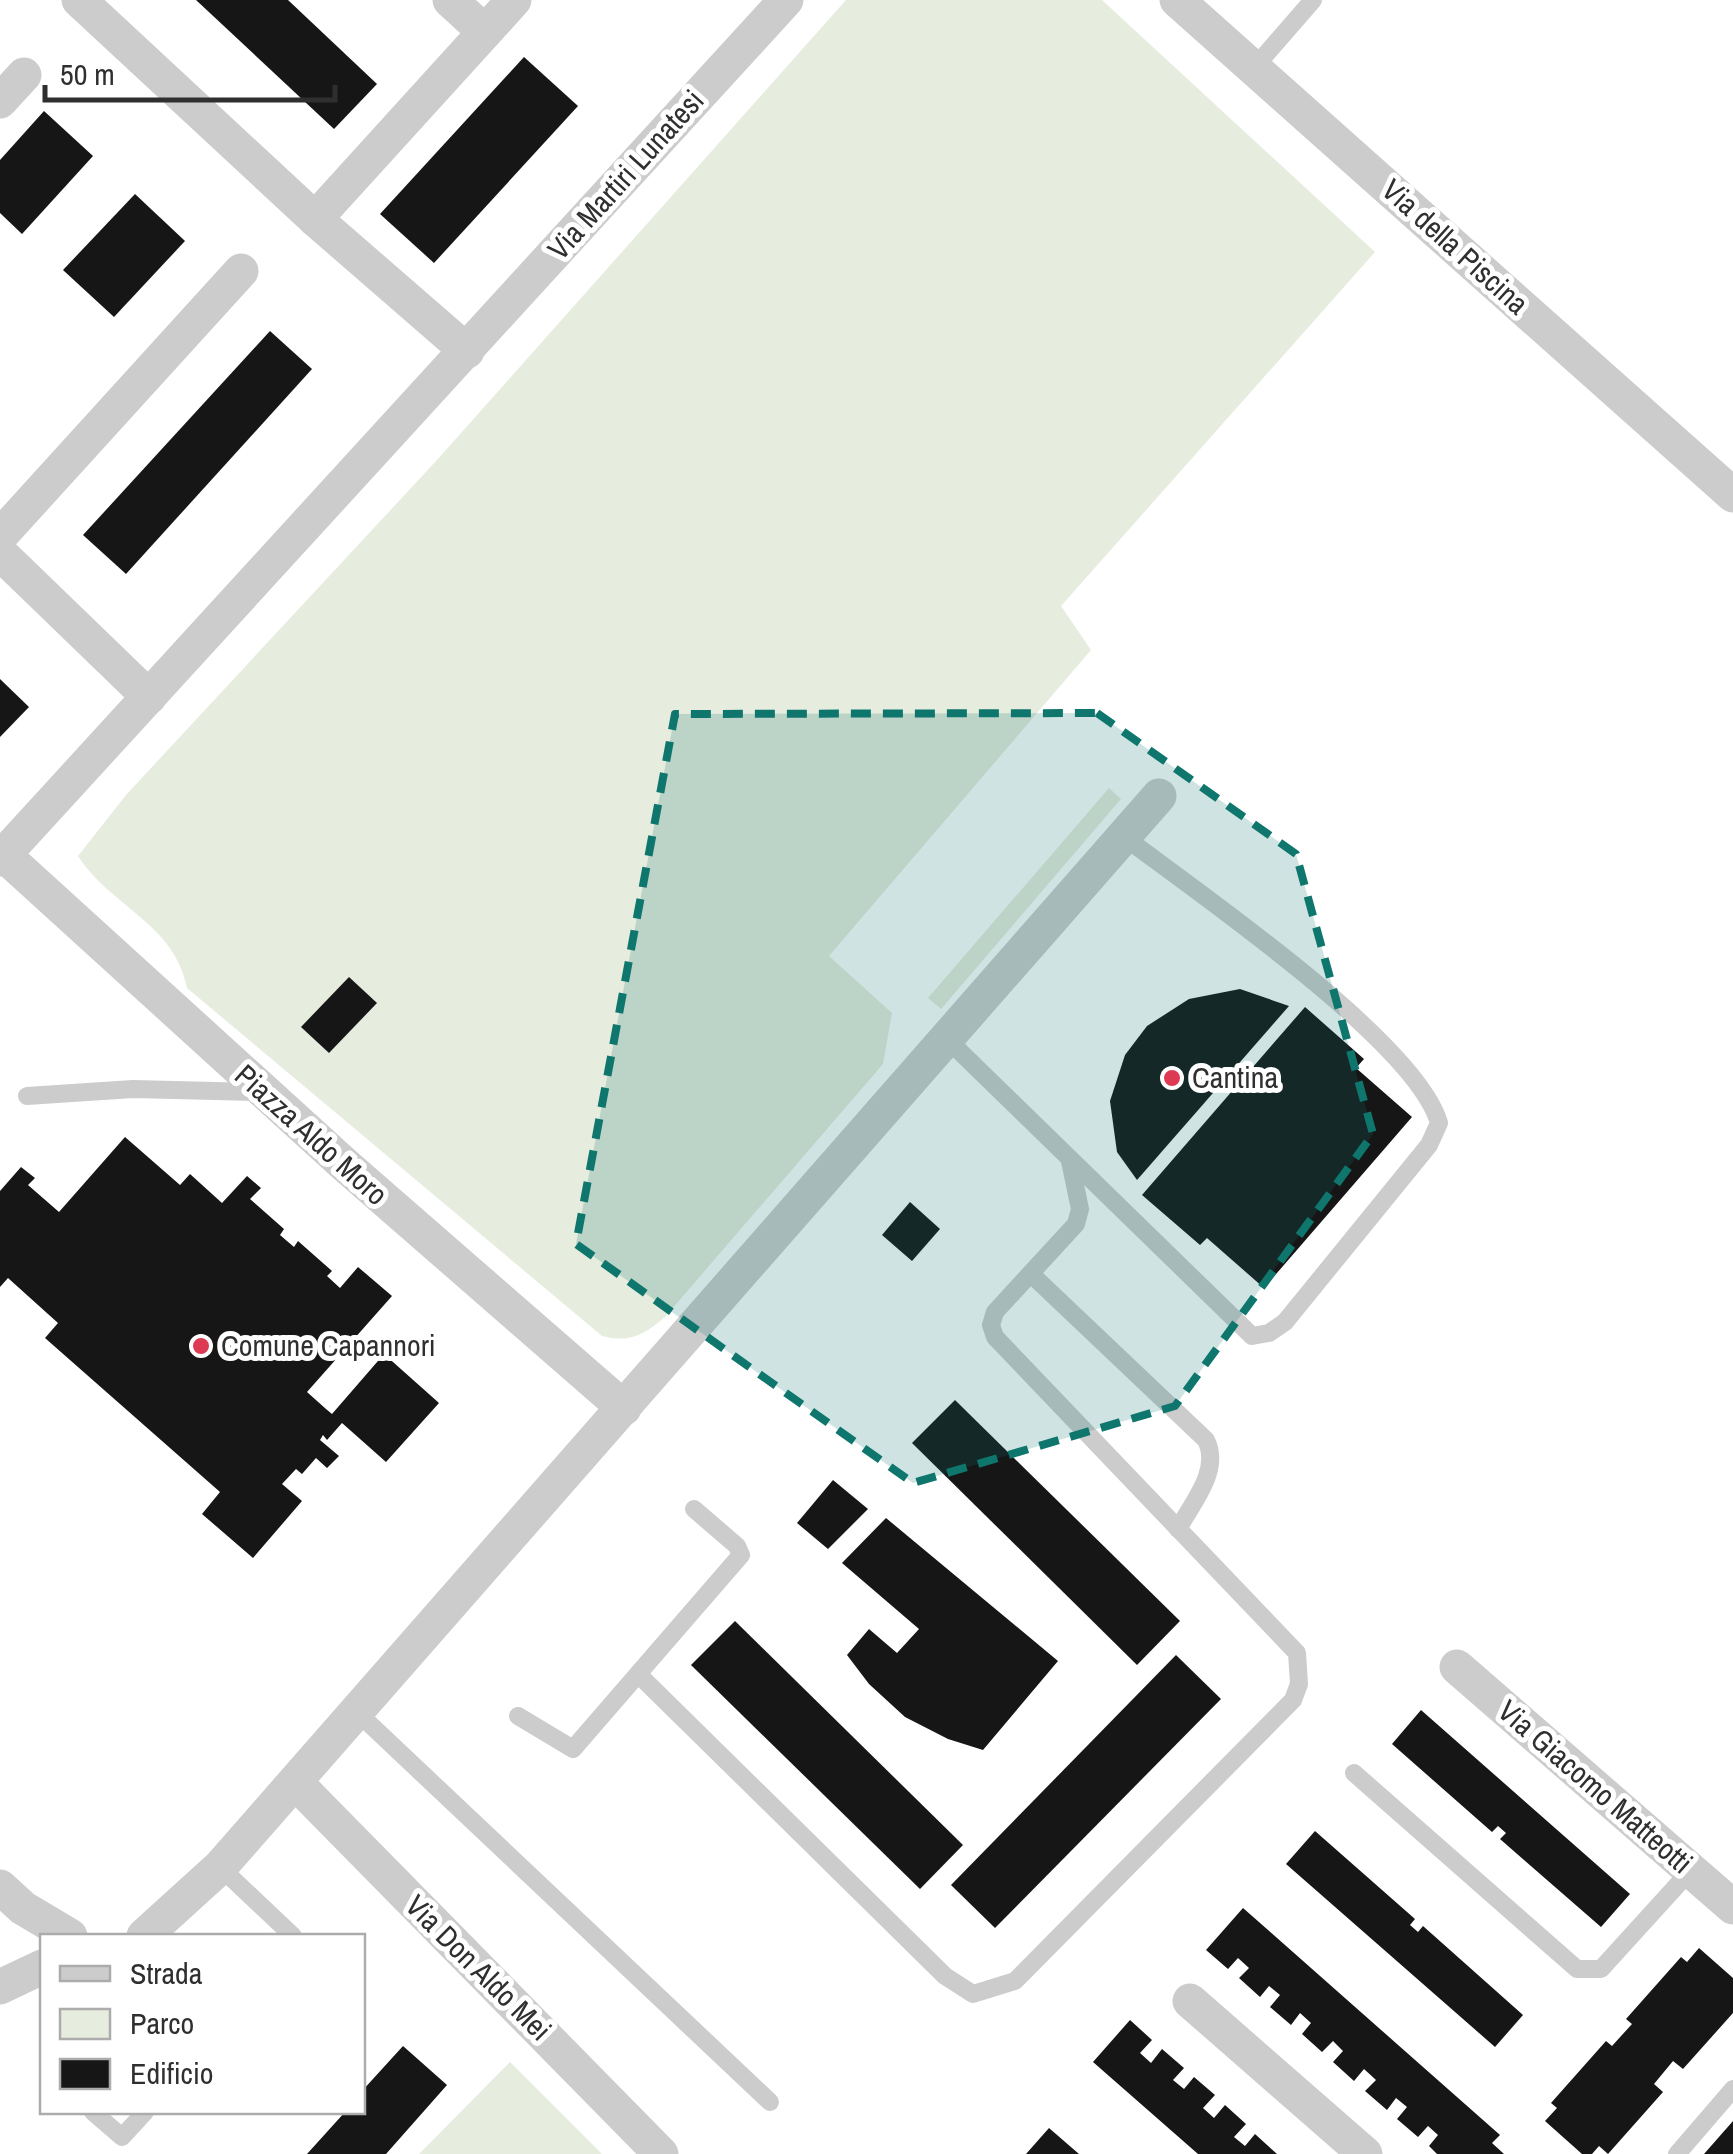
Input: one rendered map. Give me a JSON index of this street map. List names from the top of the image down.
{
  "streets": {
    "street": [
      "Via Martiri Lunatesi",
      "Via della Piscina",
      "Piazza Aldo Moro",
      "Via Giacomo Matteotti",
      "Via Don Aldo Mei"
    ]
  },
  "crossings": [
    ["Via Martiri Lunatesi", "Piazza Aldo Moro"]
  ],
  "places": ["Cantina", "Comune Capannori"],
  "legend": ["Strada", "Parco", "Edificio"],
  "scale_bar": "50 m"
}
